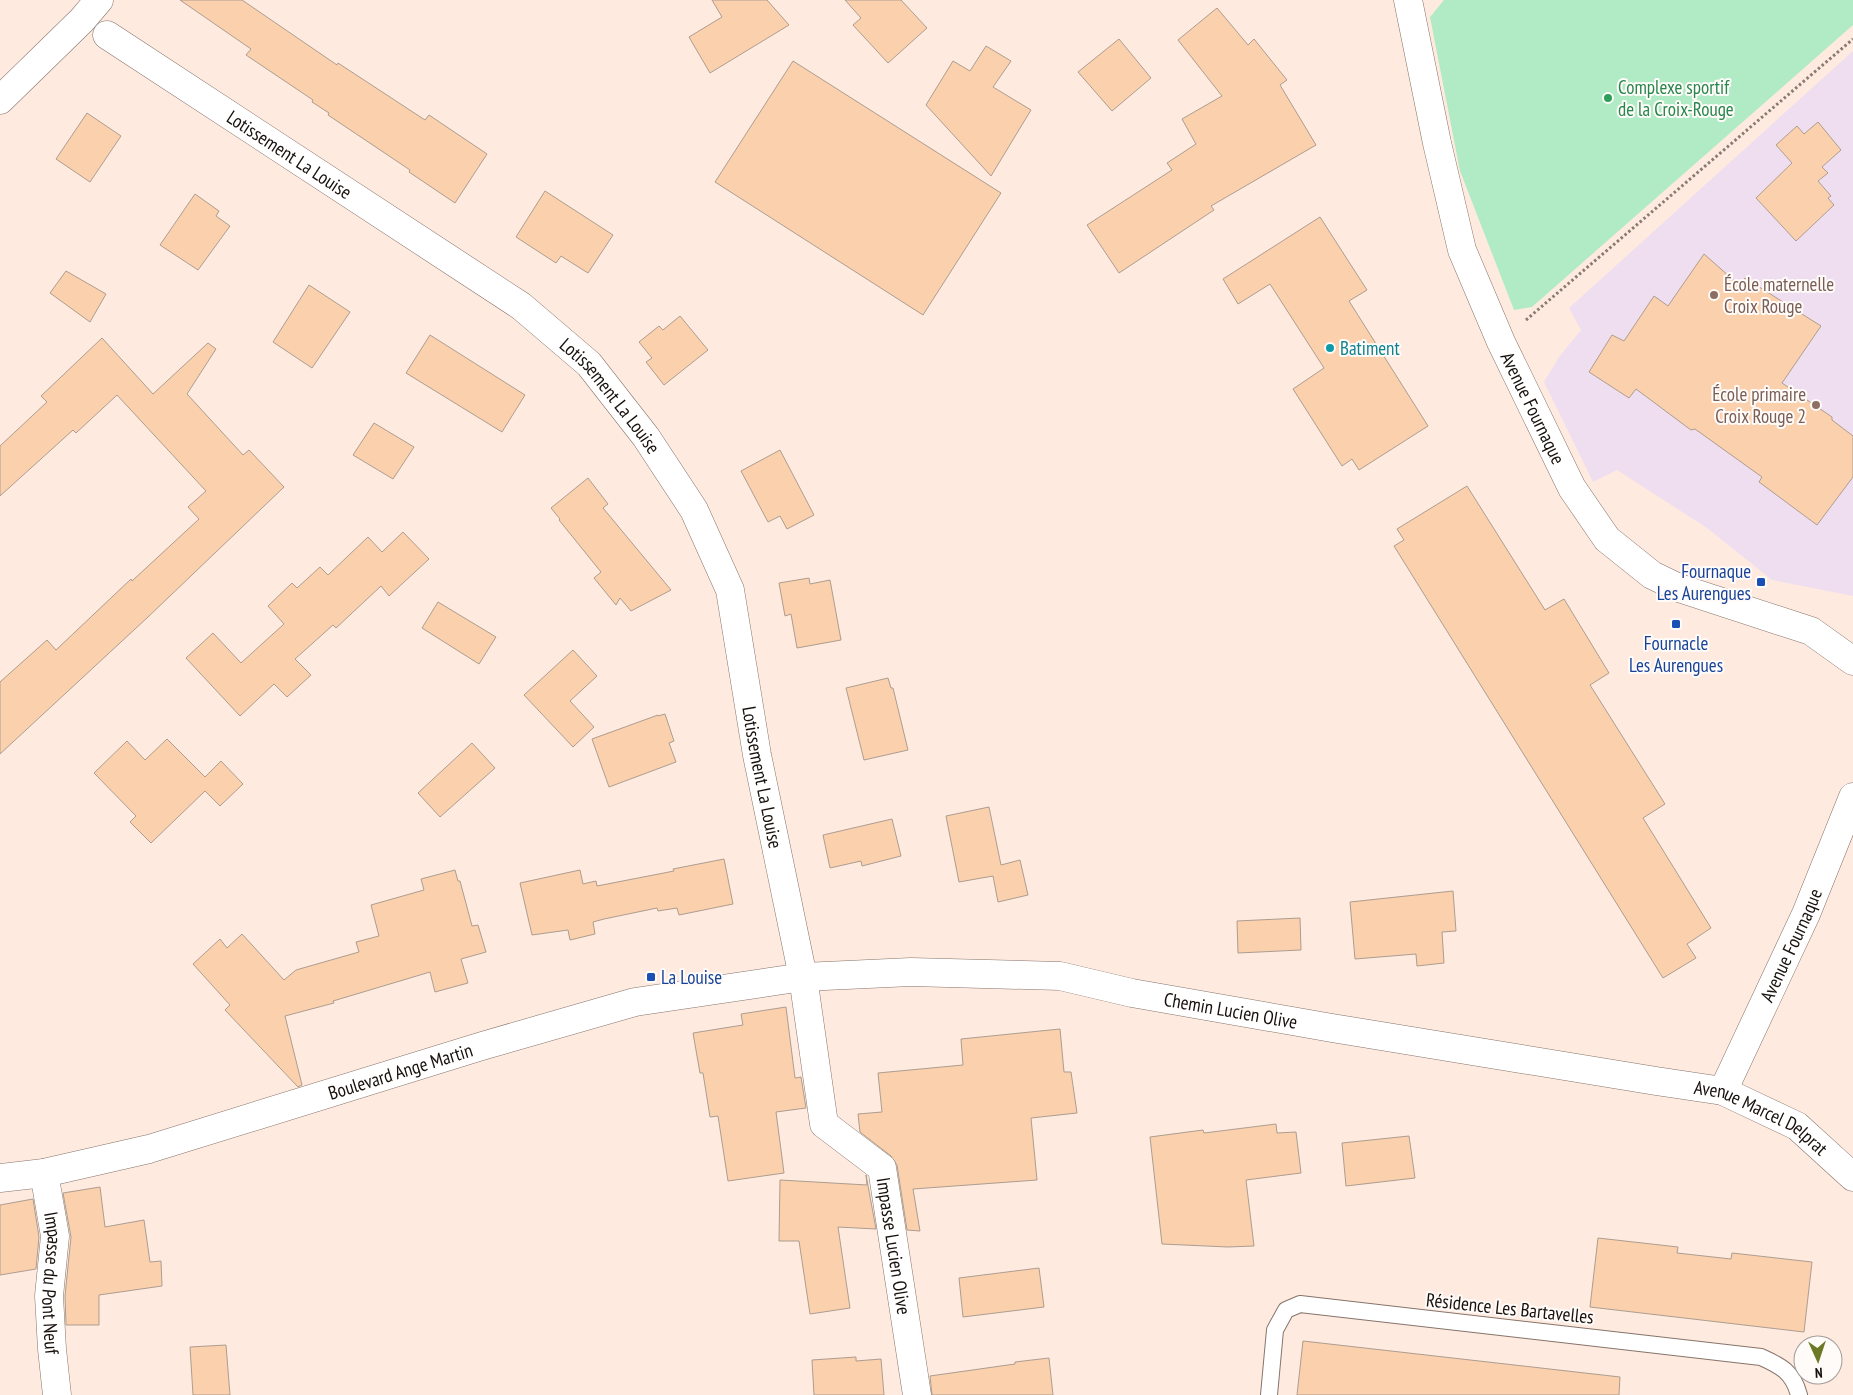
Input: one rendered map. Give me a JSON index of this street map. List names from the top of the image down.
{
  "streets": {
    "street": [
      "Lotissement La Louise",
      "Avenue Fournaque",
      "Chemin Lucien Olive",
      "Boulevard Ange Martin",
      "Avenue Marcel Delprat",
      "Impasse Lucien Olive",
      "Impasse du Pont Neuf"
    ],
    "lane": ["Résidence Les Bartavelles"]
  },
  "crossings": [
    ["Lotissement La Louise", "Chemin Lucien Olive"],
    ["Lotissement La Louise", "Boulevard Ange Martin"],
    ["Lotissement La Louise", "Impasse Lucien Olive"],
    ["Avenue Fournaque", "Avenue Marcel Delprat"],
    ["Chemin Lucien Olive", "Boulevard Ange Martin"],
    ["Chemin Lucien Olive", "Avenue Marcel Delprat"],
    ["Chemin Lucien Olive", "Impasse Lucien Olive"],
    ["Boulevard Ange Martin", "Impasse Lucien Olive"],
    ["Boulevard Ange Martin", "Impasse du Pont Neuf"]
  ],
  "places": {
    "other": [
      "Complexe sportif de la Croix-Rouge",
      "École maternelle Croix Rouge",
      "Batiment",
      "École primaire Croix Rouge 2"
    ],
    "transit": ["Fournaque Les Aurengues", "Fournacle Les Aurengues", "La Louise"]
  },
  "north": "bottom"
}
